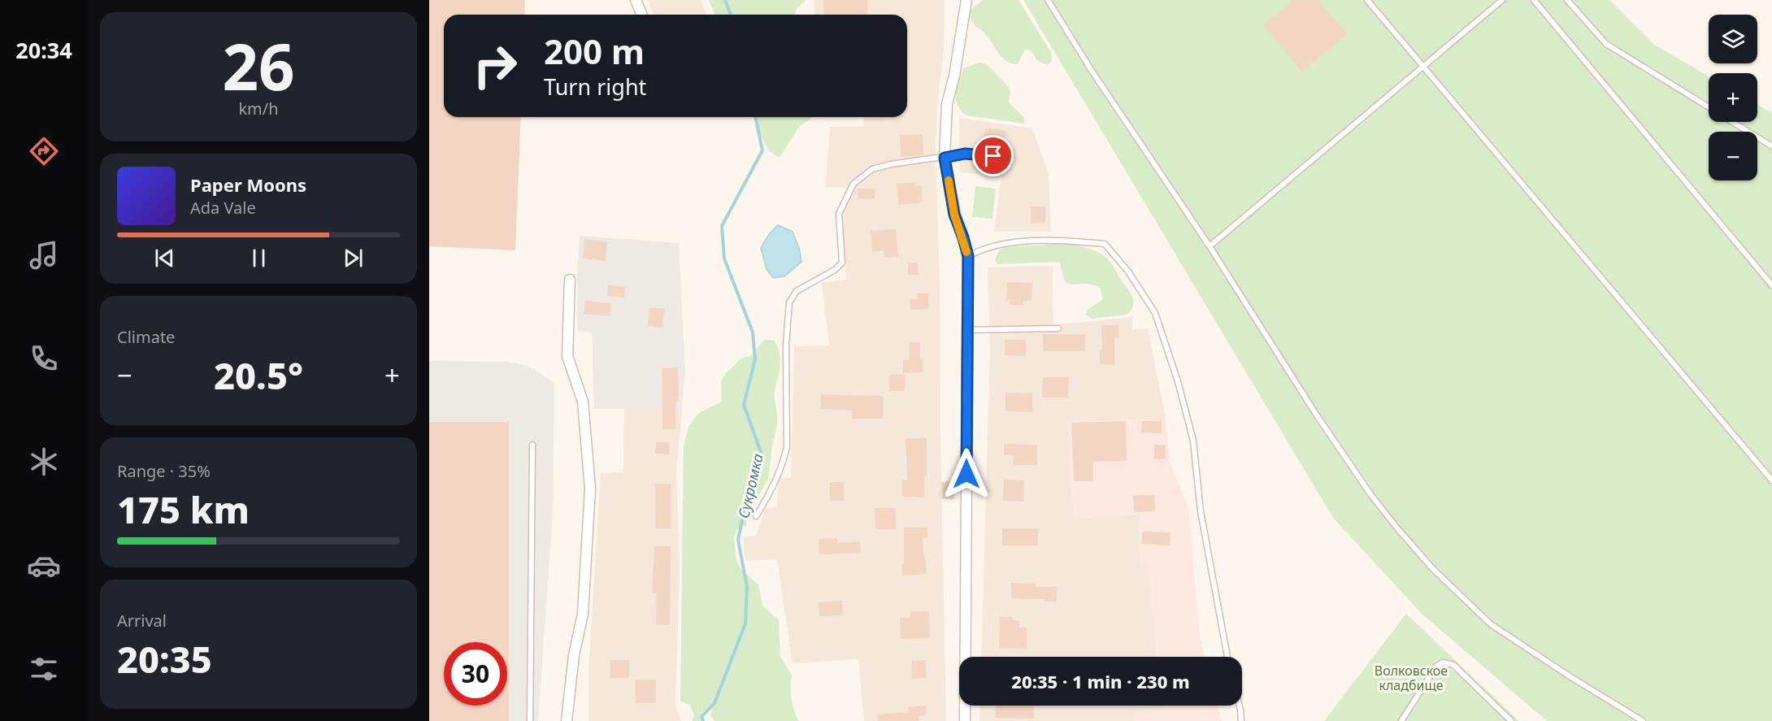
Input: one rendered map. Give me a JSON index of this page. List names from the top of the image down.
{
  "water": ["Сукромка"],
  "parks": ["Волковское кладбище"],
  "page": {
    "tabs": "20:34",
    "tile": [
      ["26", "km/h"],
      "Climate",
      ["Range · 35%", "175 km"],
      ["Arrival", "20:35"]
    ],
    "map_buttons": ["+", "−"],
    "turn": ["200 m", "Turn right"],
    "song": ["Paper Moons", "Ada Vale"],
    "heat": ["−", "20.5°", "+"],
    "limit": "30",
    "trip": "20:35 · 1 min · 230 m"
  }
}
